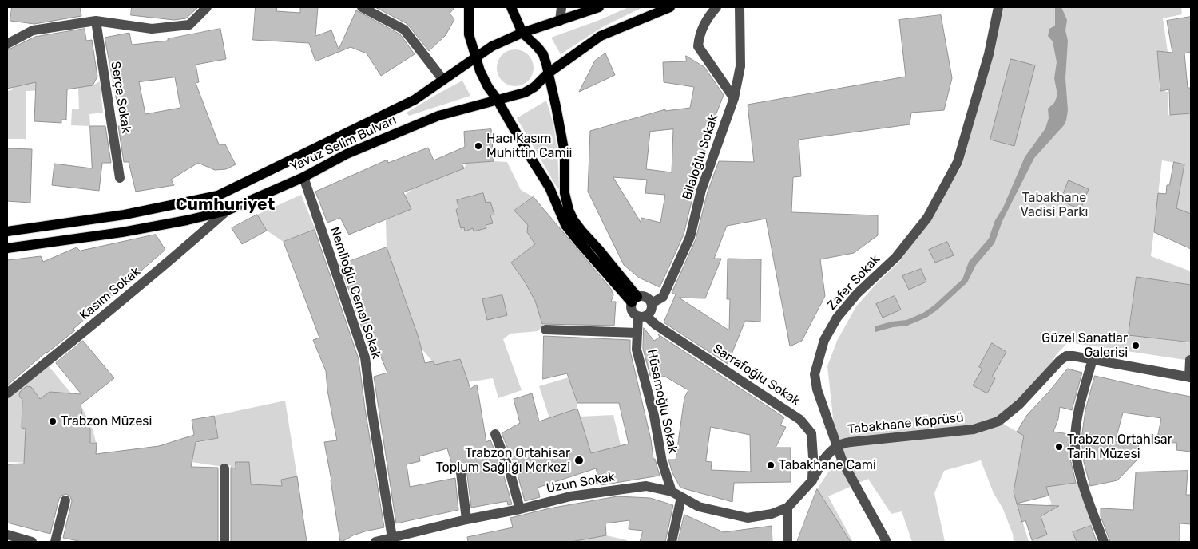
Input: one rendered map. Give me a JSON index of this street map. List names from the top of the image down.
{
  "streets": {
    "main road": ["Yavuz Selim Bulvarı"],
    "street": [
      "Serçe Sokak",
      "Bilaloğlu Sokak",
      "Zafer Sokak",
      "Nemlioğlu Cemal Sokak",
      "Kasım Sokak",
      "Sarrafoğlu Sokak",
      "Hüsamoğlu Sokak",
      "Tabakhane Köprüsü",
      "Uzun Sokak"
    ]
  },
  "crossings": [
    ["Yavuz Selim Bulvarı", "Nemlioğlu Cemal Sokak"],
    ["Yavuz Selim Bulvarı", "Kasım Sokak"],
    ["Bilaloğlu Sokak", "Sarrafoğlu Sokak"],
    ["Bilaloğlu Sokak", "Hüsamoğlu Sokak"],
    ["Nemlioğlu Cemal Sokak", "Uzun Sokak"],
    ["Sarrafoğlu Sokak", "Hüsamoğlu Sokak"],
    ["Sarrafoğlu Sokak", "Tabakhane Köprüsü"],
    ["Hüsamoğlu Sokak", "Uzun Sokak"],
    ["Tabakhane Köprüsü", "Uzun Sokak"]
  ],
  "districts": ["Cumhuriyet"],
  "parks": ["Tabakhane Vadisi Parkı"],
  "places": [
    "Hacı Kasım Muhittin Camii",
    "Güzel Sanatlar Galerisi",
    "Trabzon Müzesi",
    "Trabzon Ortahisar Tarih Müzesi",
    "Trabzon Ortahisar Toplum Sağlığı Merkezi",
    "Tabakhane Cami"
  ]
}
